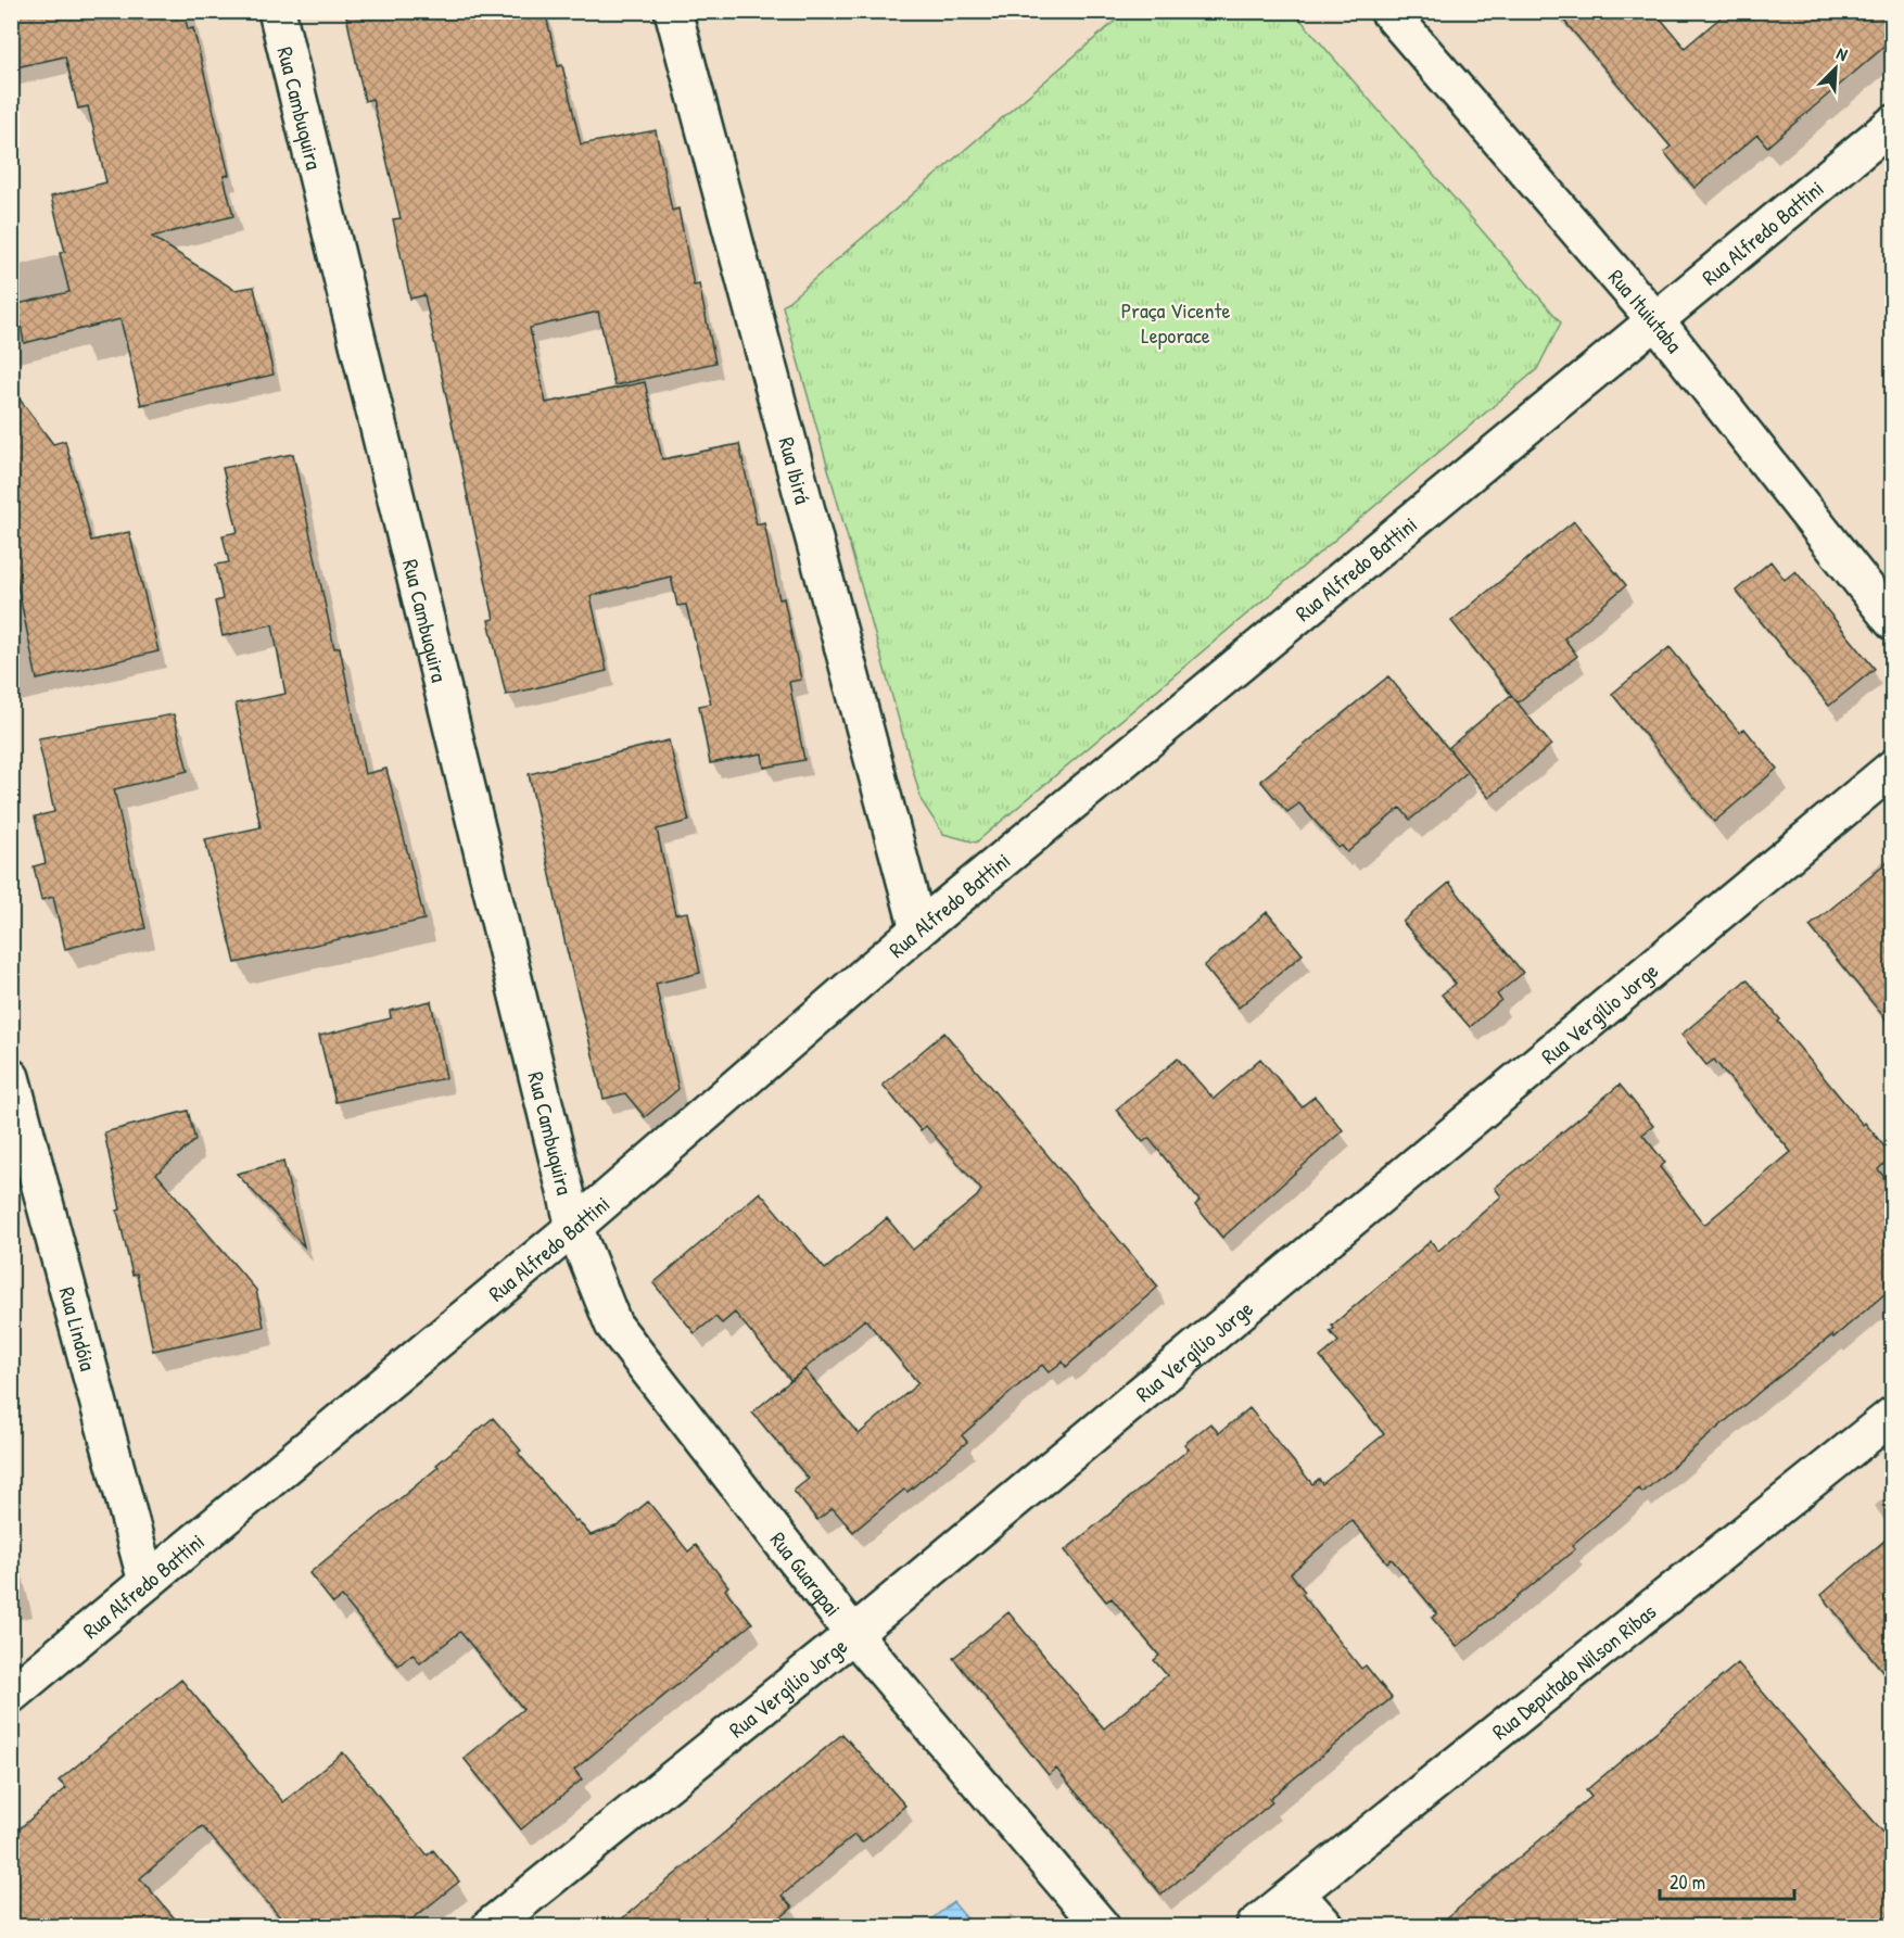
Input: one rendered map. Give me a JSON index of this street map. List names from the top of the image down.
{
  "streets": {
    "street": [
      "Rua Cambuquira",
      "Rua Alfredo Battini",
      "Rua Ituiutaba",
      "Rua Ibirá",
      "Rua Vergílio Jorge",
      "Rua Lindóia",
      "Rua Guarapai",
      "Rua Deputado Nilson Ribas"
    ]
  },
  "crossings": [
    ["Rua Cambuquira", "Rua Alfredo Battini"],
    ["Rua Cambuquira", "Rua Guarapai"],
    ["Rua Alfredo Battini", "Rua Ituiutaba"],
    ["Rua Alfredo Battini", "Rua Ibirá"],
    ["Rua Alfredo Battini", "Rua Lindóia"],
    ["Rua Alfredo Battini", "Rua Guarapai"],
    ["Rua Vergílio Jorge", "Rua Guarapai"]
  ],
  "parks": ["Praça Vicente Leporace"],
  "scale_bar": "20 m",
  "north": "top right"
}
